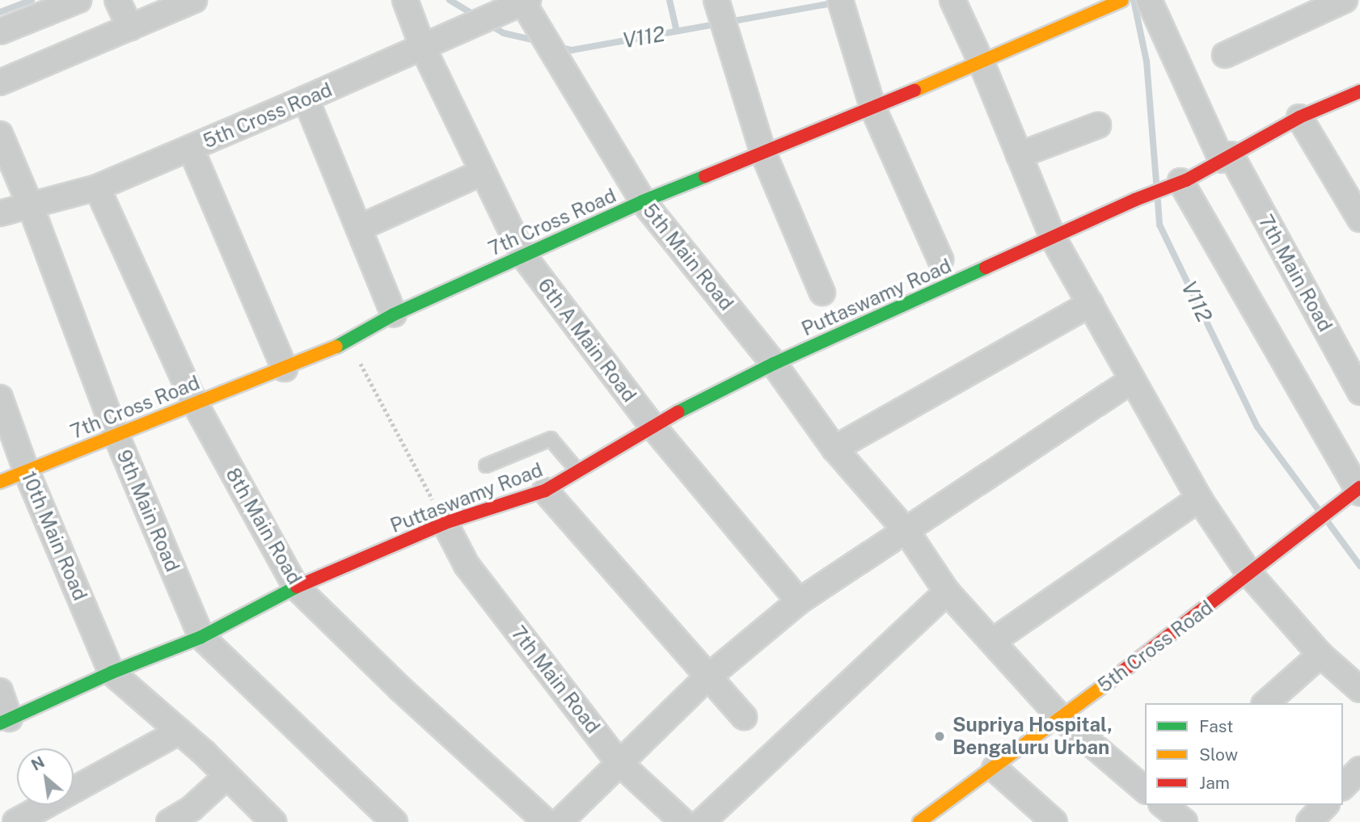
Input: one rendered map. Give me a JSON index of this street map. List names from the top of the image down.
{
  "streets": {
    "street": [
      "5th Cross Road",
      "7th Cross Road",
      "5th Main Road",
      "7th Main Road",
      "Puttaswamy Road",
      "6th A Main Road",
      "9th Main Road",
      "8th Main Road",
      "10th Main Road"
    ]
  },
  "crossings": [
    ["5th Cross Road", "5th Main Road"],
    ["5th Cross Road", "6th A Main Road"],
    ["5th Cross Road", "9th Main Road"],
    ["5th Cross Road", "8th Main Road"],
    ["7th Cross Road", "5th Main Road"],
    ["7th Cross Road", "6th A Main Road"],
    ["7th Cross Road", "9th Main Road"],
    ["7th Cross Road", "8th Main Road"],
    ["7th Cross Road", "10th Main Road"],
    ["5th Main Road", "Puttaswamy Road"],
    ["7th Main Road", "Puttaswamy Road"],
    ["Puttaswamy Road", "6th A Main Road"],
    ["Puttaswamy Road", "9th Main Road"],
    ["Puttaswamy Road", "8th Main Road"],
    ["Puttaswamy Road", "10th Main Road"]
  ],
  "water": ["V112"],
  "places": ["Supriya Hospital, Bengaluru Urban"],
  "legend": ["Fast", "Slow", "Jam"],
  "north": "top left"
}
